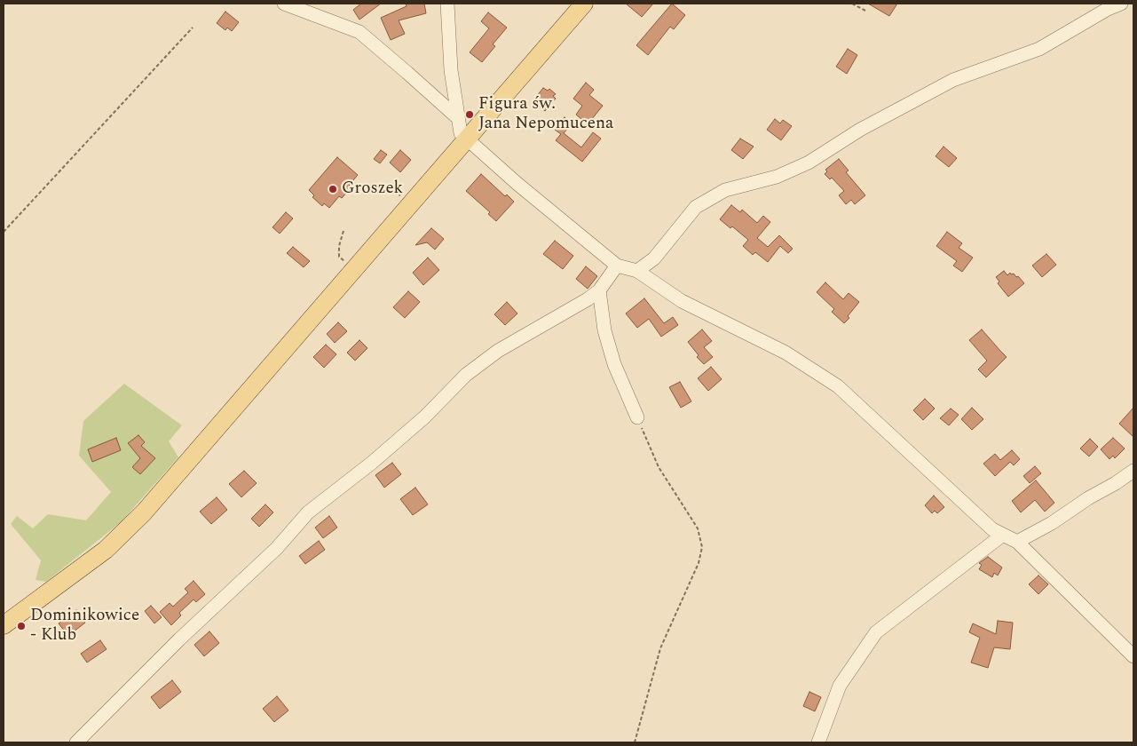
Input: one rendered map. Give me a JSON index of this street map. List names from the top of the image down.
{
  "places": ["Figura św. Jana Nepomucena", "Groszek", "Dominikowice - Klub"]
}
